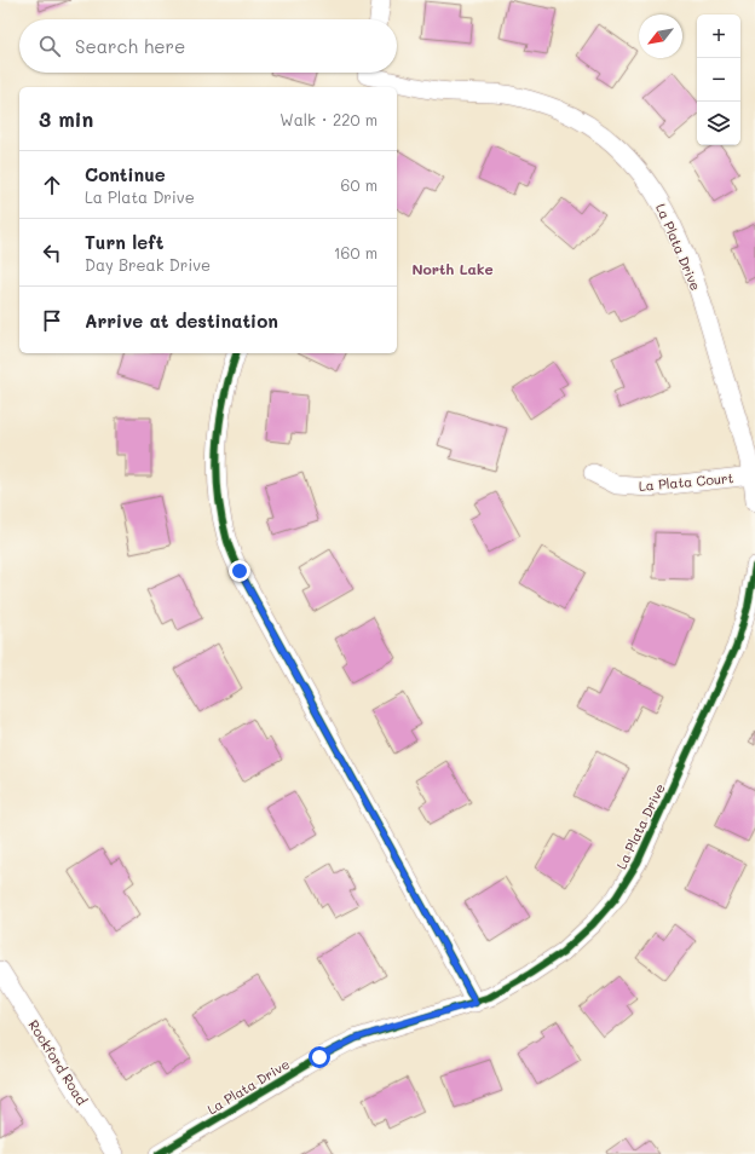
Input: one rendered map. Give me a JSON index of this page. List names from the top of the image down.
{
  "streets": {
    "street": ["La Plata Drive", "La Plata Court", "Rockford Road"]
  },
  "crossings": [
    ["La Plata Drive", "La Plata Court"]
  ],
  "districts": ["North Lake"],
  "north": "bottom left",
  "page": {
    "map_buttons": ["+", "−"],
    "search": "Search here",
    "heading": ["3 min", "Walk · 220 m"],
    "list": [
      ["Continue", "La Plata Drive", "60 m"],
      ["Turn left", "Day Break Drive", "160 m"],
      "Arrive at destination"
    ]
  }
}
